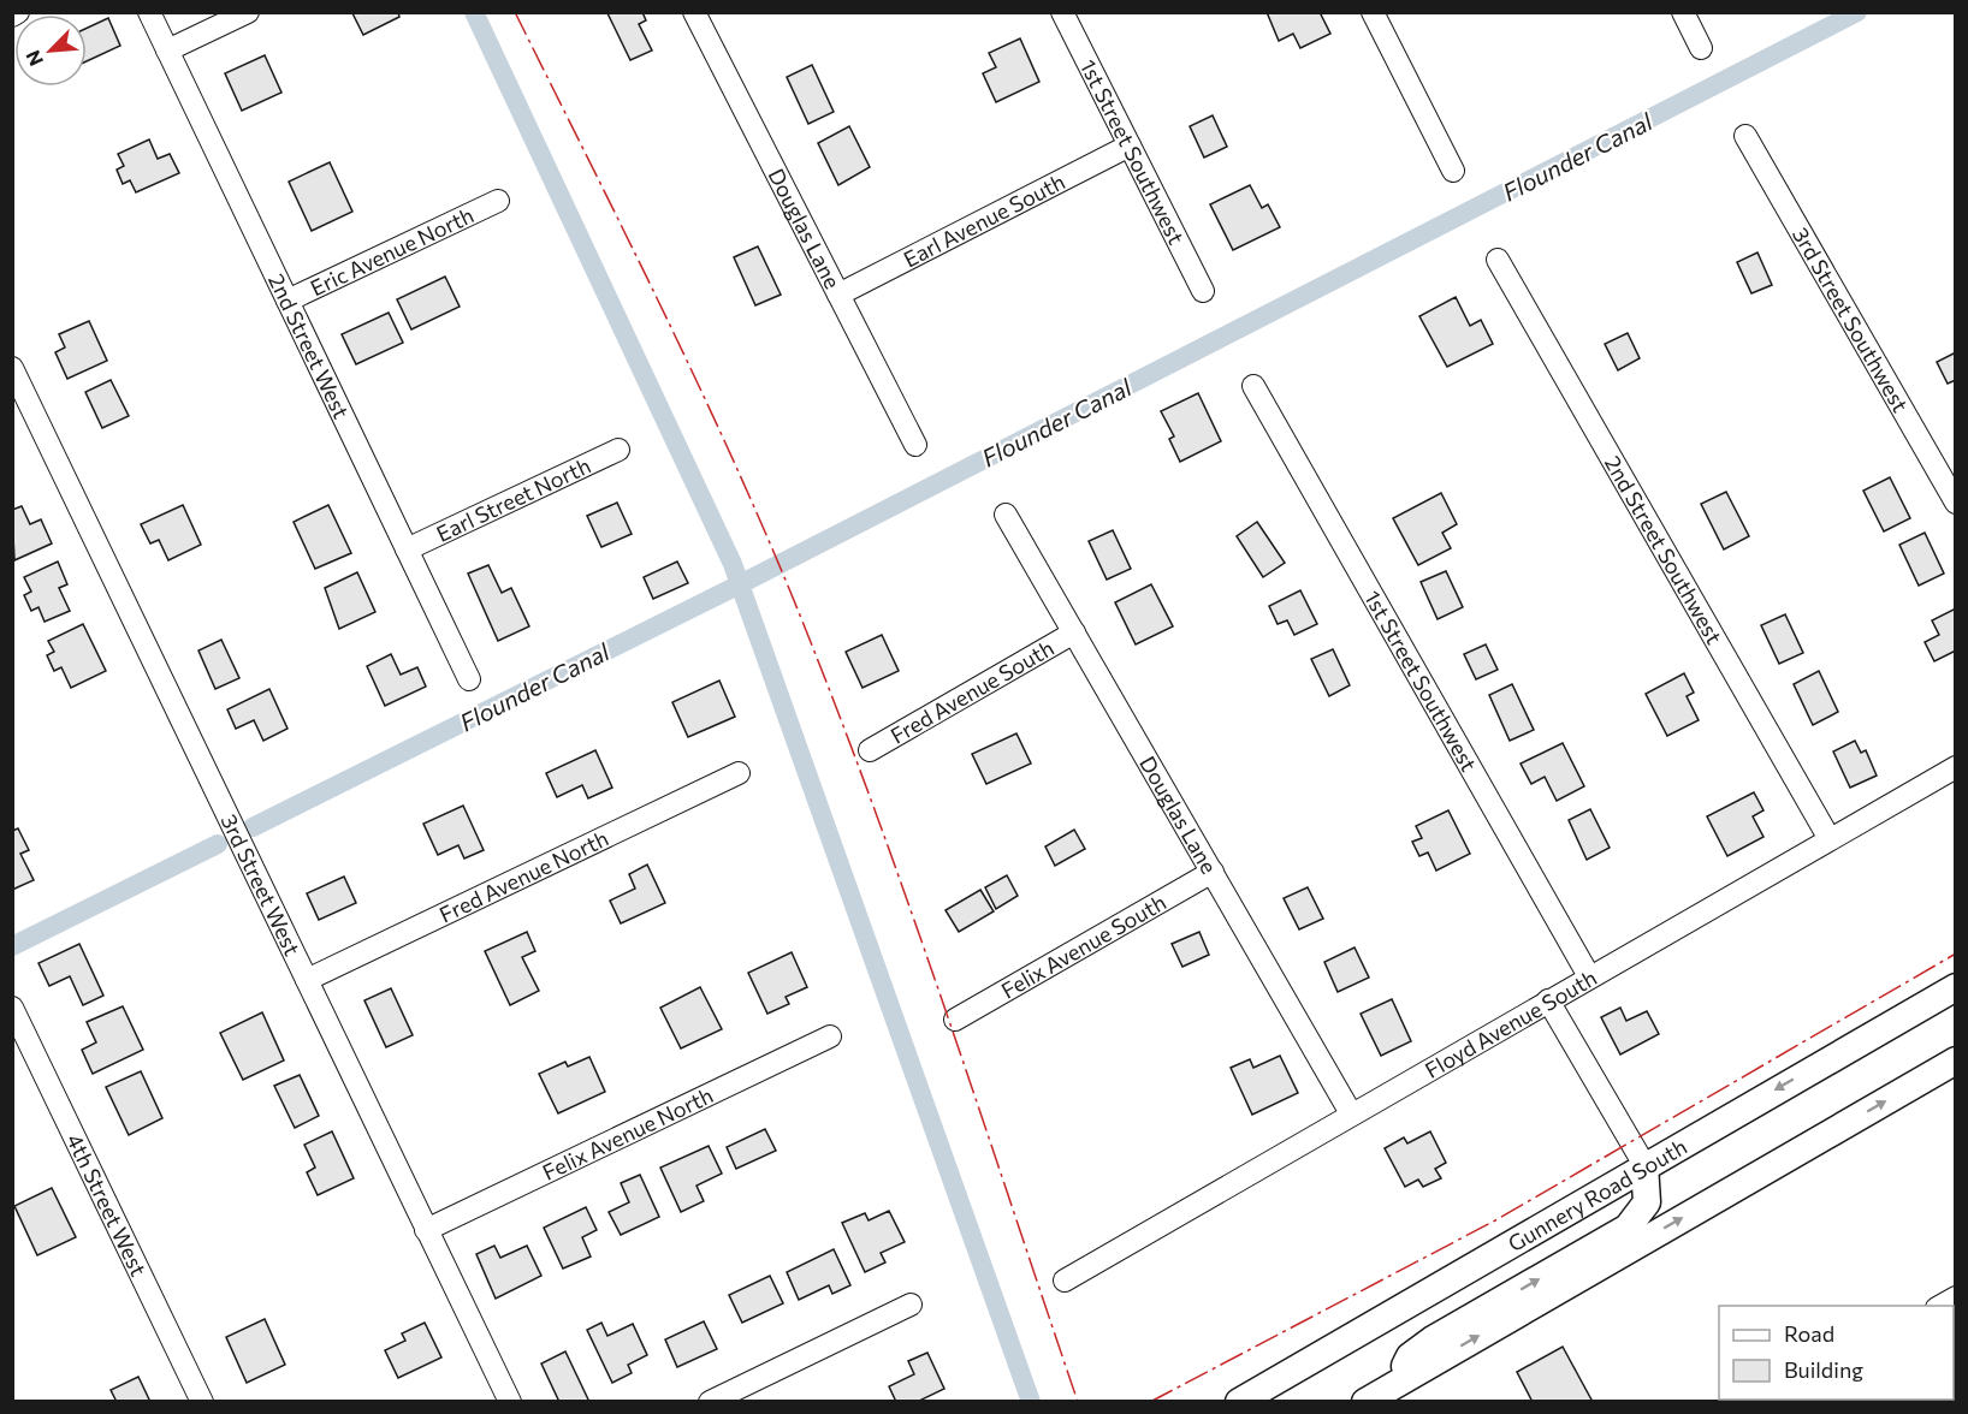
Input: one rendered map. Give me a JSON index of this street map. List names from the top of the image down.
{
  "streets": {
    "main road": ["Gunnery Road South"],
    "street": [
      "1st Street Southwest",
      "Earl Avenue South",
      "Douglas Lane",
      "Eric Avenue North",
      "3rd Street Southwest",
      "2nd Street West",
      "Earl Street North",
      "2nd Street Southwest",
      "Fred Avenue South",
      "Fred Avenue North",
      "3rd Street West",
      "Felix Avenue South",
      "Floyd Avenue South",
      "Felix Avenue North",
      "4th Street West"
    ]
  },
  "crossings": [
    ["1st Street Southwest", "Earl Avenue South"],
    ["1st Street Southwest", "Floyd Avenue South"],
    ["Earl Avenue South", "Douglas Lane"],
    ["Douglas Lane", "Fred Avenue South"],
    ["Douglas Lane", "Felix Avenue South"],
    ["Douglas Lane", "Floyd Avenue South"],
    ["Eric Avenue North", "2nd Street West"],
    ["2nd Street West", "Earl Street North"],
    ["2nd Street Southwest", "Floyd Avenue South"],
    ["Fred Avenue North", "3rd Street West"],
    ["3rd Street West", "Felix Avenue North"]
  ],
  "water": ["Flounder Canal"],
  "legend": ["Road", "Building"],
  "north": "bottom left"
}
